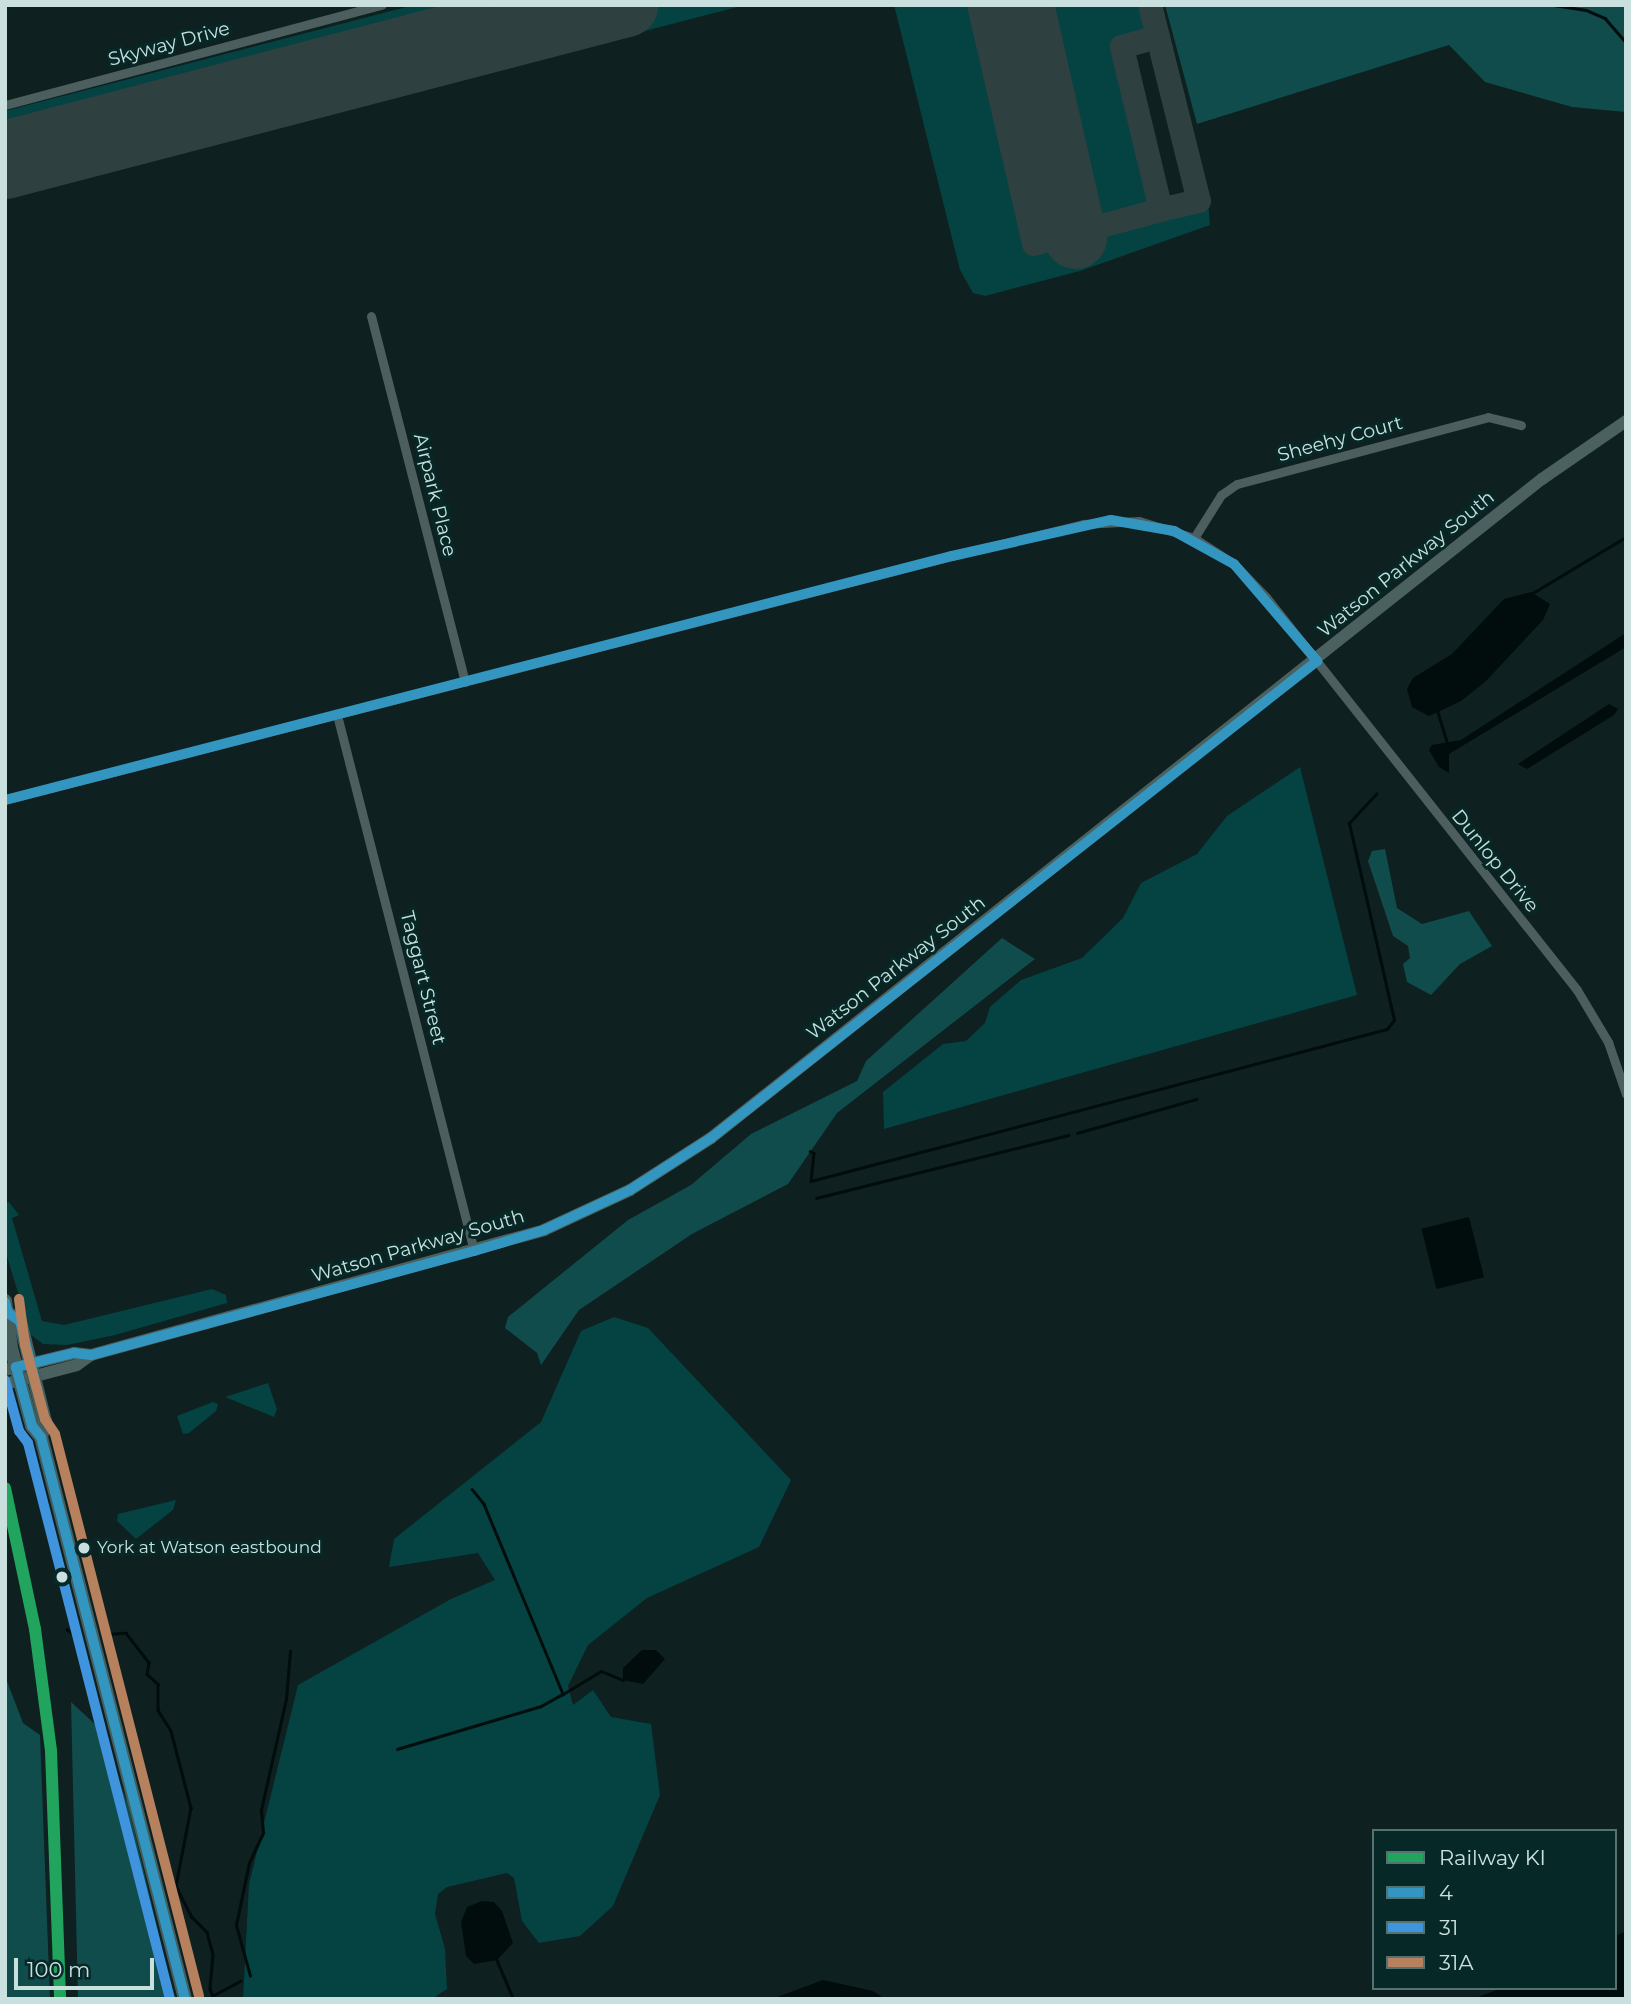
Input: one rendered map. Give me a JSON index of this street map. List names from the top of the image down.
{
  "streets": {
    "main road": ["Watson Parkway South"],
    "street": [
      "Skyway Drive",
      "Sheehy Court",
      "Airpark Place",
      "Dunlop Drive",
      "Taggart Street"
    ]
  },
  "crossings": [
    ["Sheehy Court", "Dunlop Drive"],
    ["Airpark Place", "Dunlop Drive"],
    ["Watson Parkway South", "Dunlop Drive"],
    ["Watson Parkway South", "Taggart Street"],
    ["Dunlop Drive", "Taggart Street"]
  ],
  "places": ["York at Watson eastbound"],
  "lines": [
    "transit line 4",
    "transit line 31A",
    "transit line 31",
    "rail line KI"
  ],
  "legend": [
    "Railway KI",
    "4",
    "31",
    "31A"
  ],
  "scale_bar": "100 m"
}
